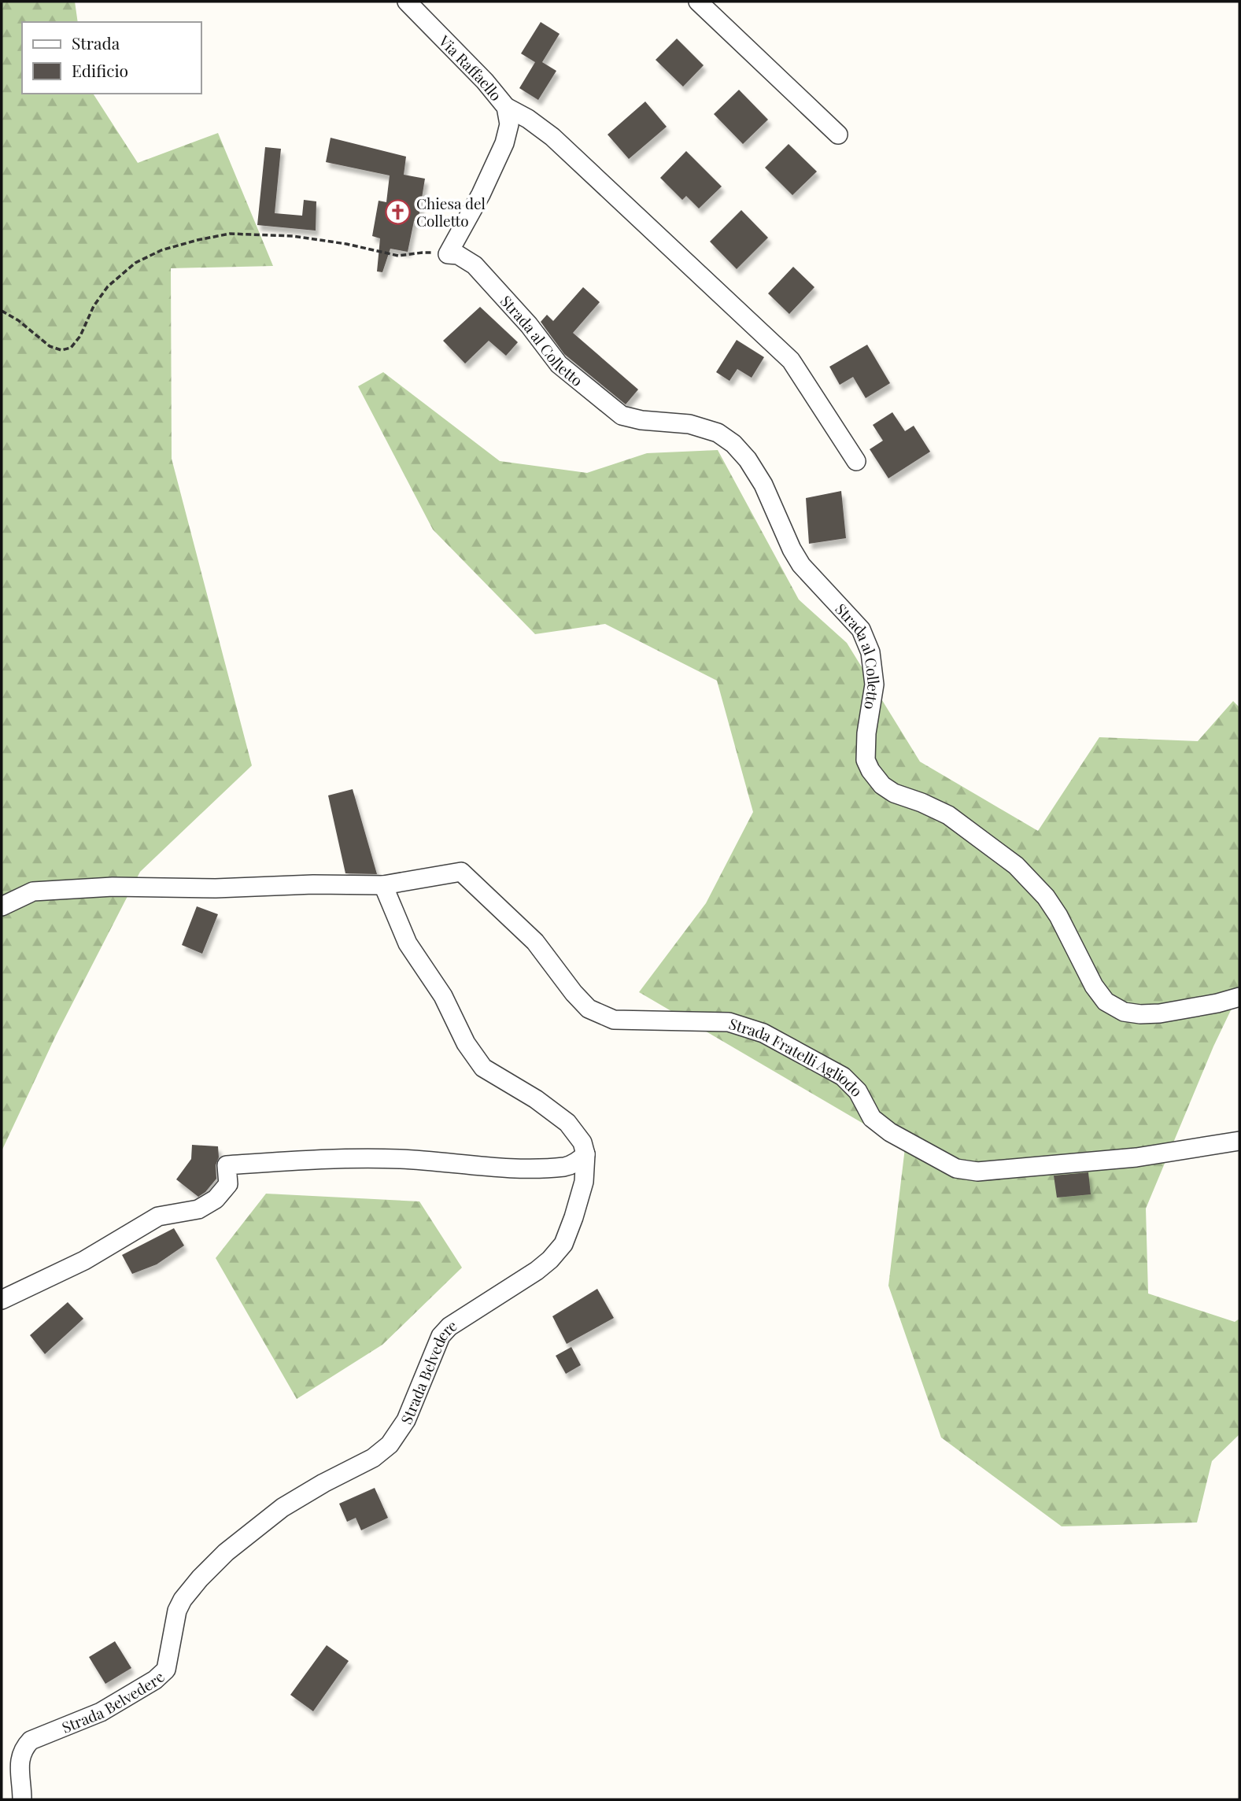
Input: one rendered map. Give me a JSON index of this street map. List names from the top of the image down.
{
  "streets": {
    "street": [
      "Via Raffaello",
      "Strada al Colletto",
      "Strada Fratelli Agliodo",
      "Strada Belvedere"
    ]
  },
  "crossings": [
    ["Via Raffaello", "Strada al Colletto"]
  ],
  "places": {
    "church": ["Chiesa del Colletto"]
  },
  "legend": ["Strada", "Edificio"]
}
